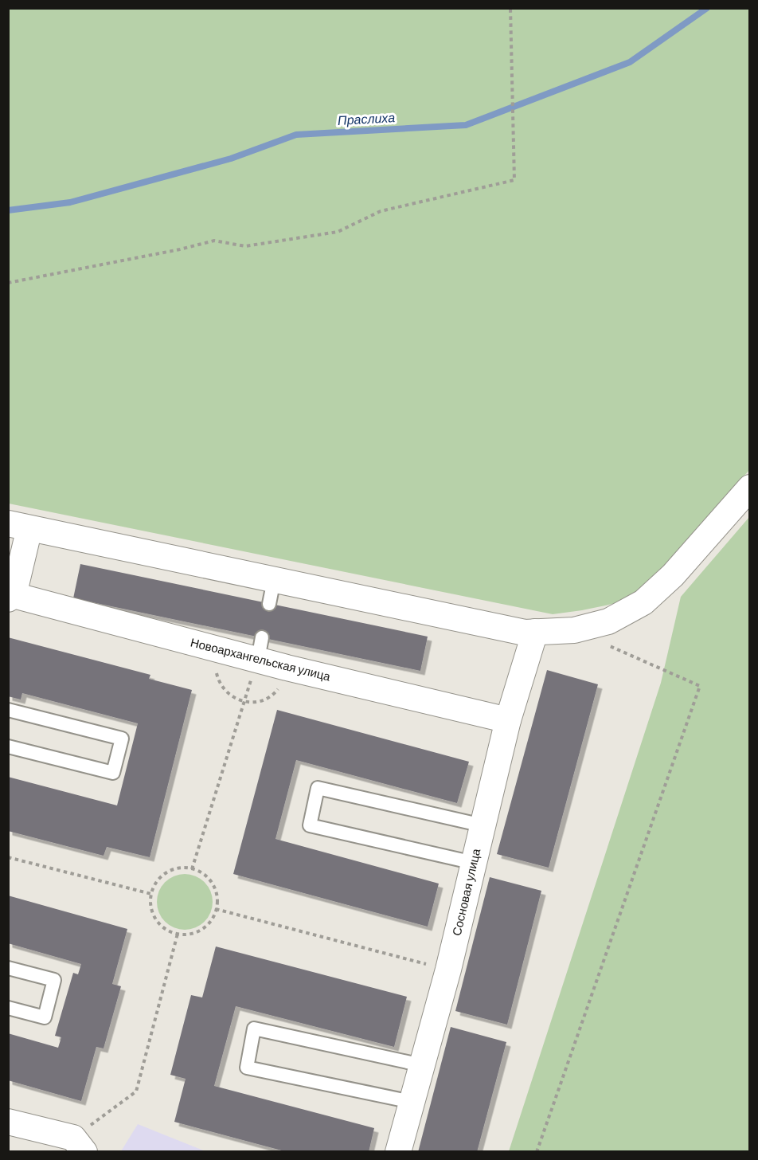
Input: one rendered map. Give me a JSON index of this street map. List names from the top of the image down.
{
  "streets": {
    "street": ["Новоархангельская улица", "Сосновая улица"]
  },
  "crossings": [
    ["Новоархангельская улица", "Сосновая улица"]
  ],
  "water": ["Праслиха"]
}
